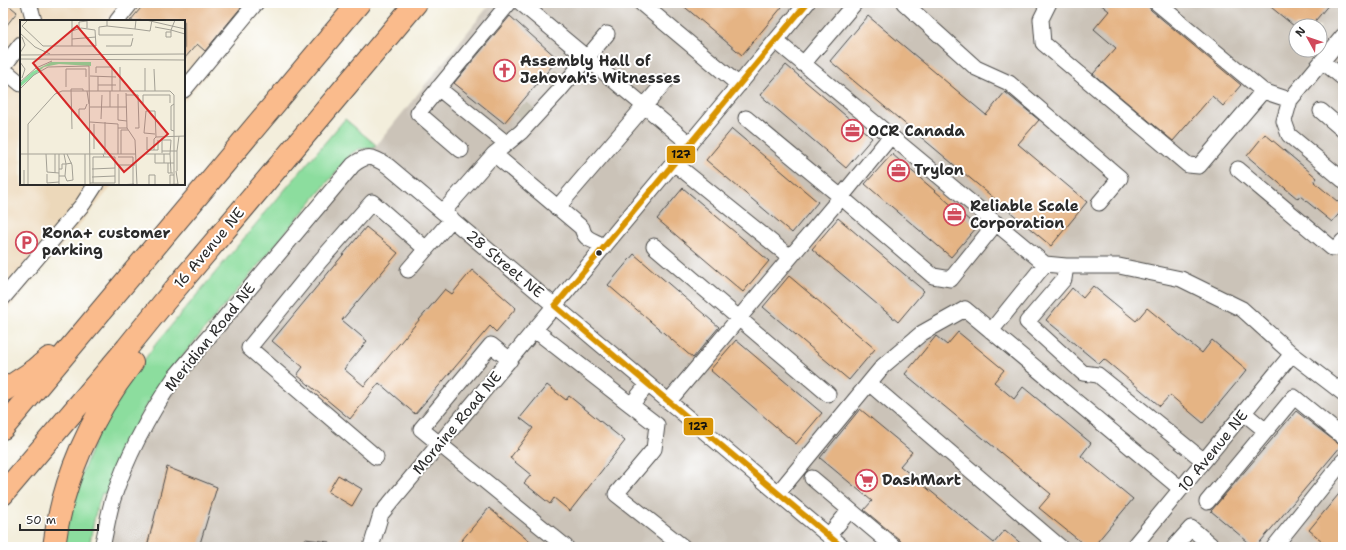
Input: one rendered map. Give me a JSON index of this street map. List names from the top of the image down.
{
  "streets": {
    "highway": ["16 Avenue NE"],
    "street": [
      "28 Street NE",
      "Meridian Road NE",
      "Moraine Road NE",
      "10 Avenue NE"
    ]
  },
  "crossings": [
    ["28 Street NE", "Meridian Road NE"],
    ["28 Street NE", "Moraine Road NE"]
  ],
  "places": {
    "church": ["Assembly Hall of Jehovah's Witnesses"],
    "office": ["OCR Canada", "Trylon", "Reliable Scale Corporation"],
    "parking": ["Rona+ customer parking"],
    "supermarket": ["DashMart"]
  },
  "lines": ["transit line 127"],
  "scale_bar": "50 m",
  "north": "top left"
}
